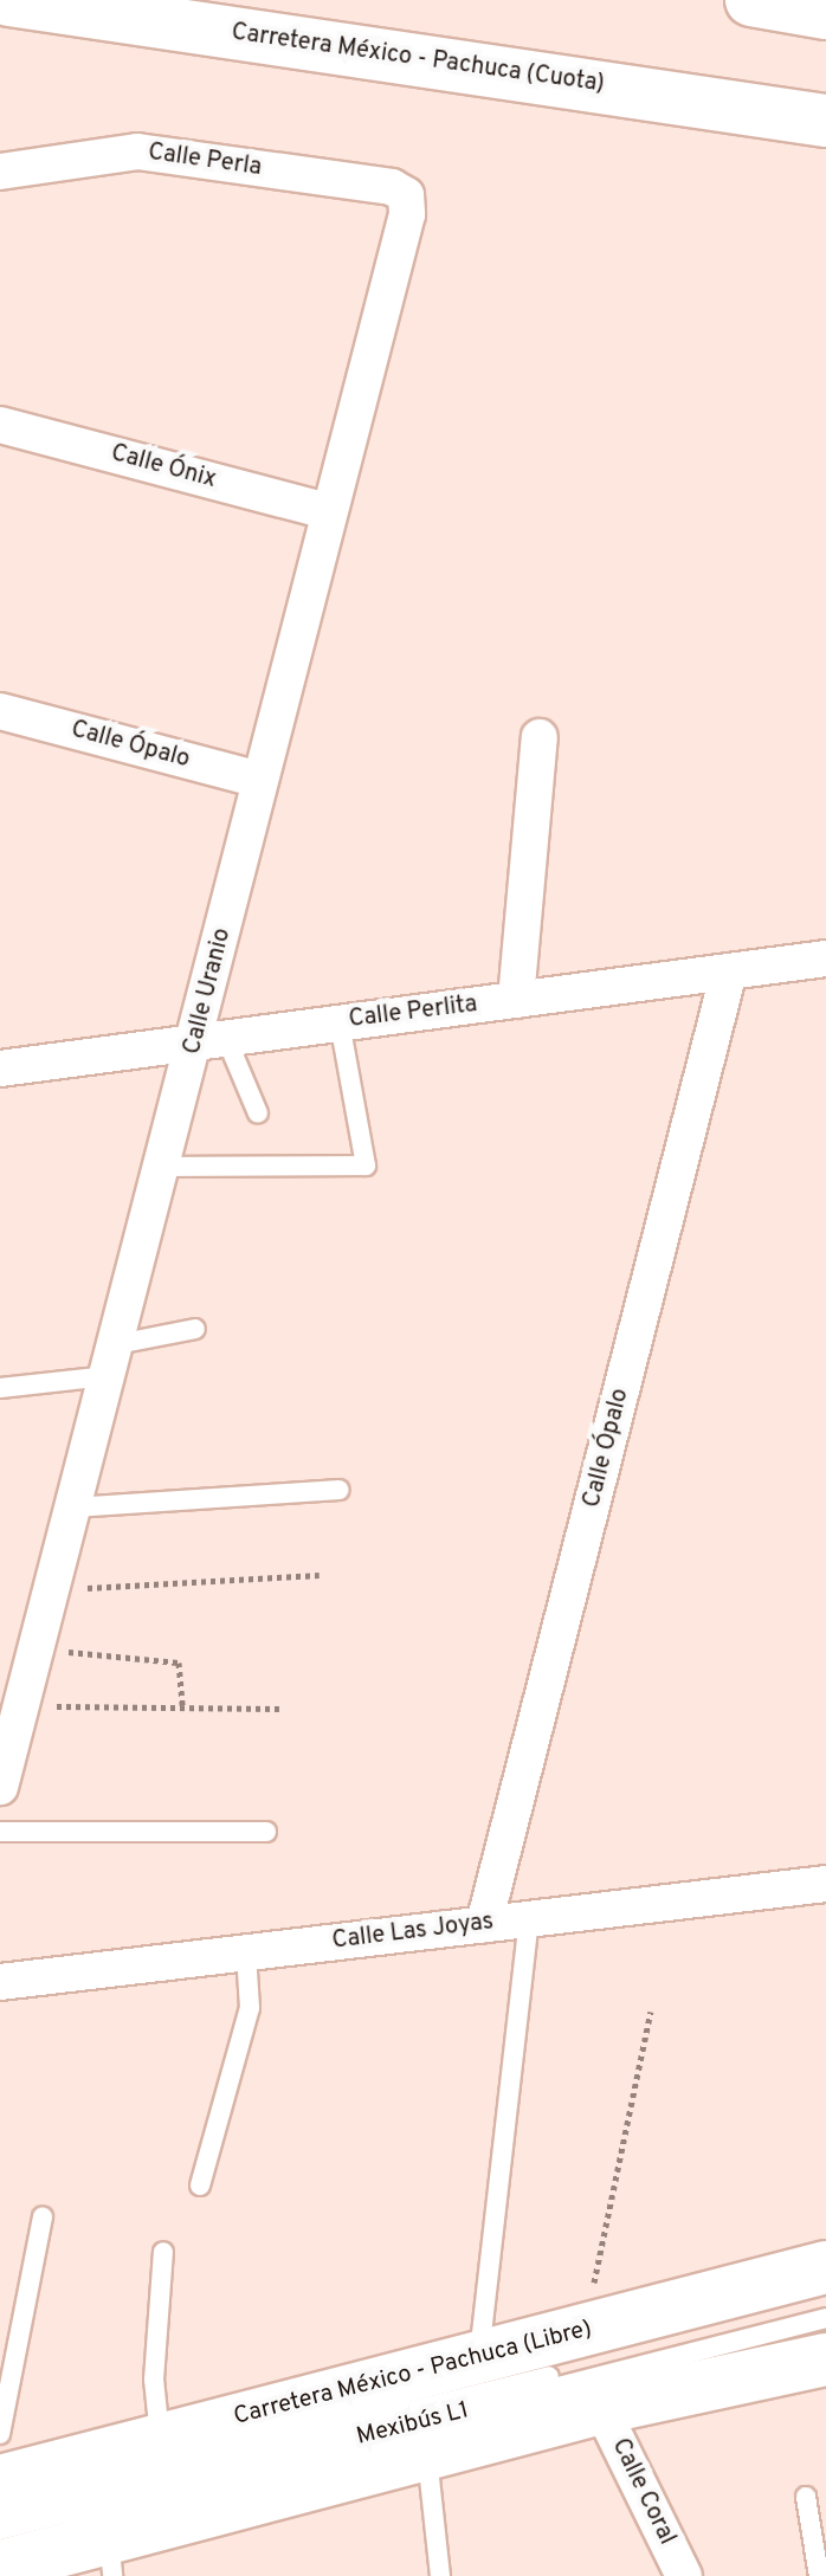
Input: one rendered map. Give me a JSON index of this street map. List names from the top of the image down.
{
  "streets": {
    "main road": ["Carretera México - Pachuca (Cuota)", "Carretera México - Pachuca (Libre)"],
    "street": [
      "Calle Perla",
      "Calle Ónix",
      "Calle Ópalo",
      "Calle Uranio",
      "Calle Perlita",
      "Calle Las Joyas",
      "Calle Coral"
    ],
    "lane": ["Mexibús L1"]
  },
  "crossings": [
    ["Calle Perla", "Calle Uranio"],
    ["Calle Ónix", "Calle Uranio"],
    ["Calle Ópalo", "Calle Uranio"],
    ["Calle Ópalo", "Calle Perlita"],
    ["Calle Ópalo", "Calle Las Joyas"],
    ["Calle Uranio", "Calle Perlita"],
    ["Carretera México - Pachuca (Libre)", "Mexibús L1"]
  ]
}
